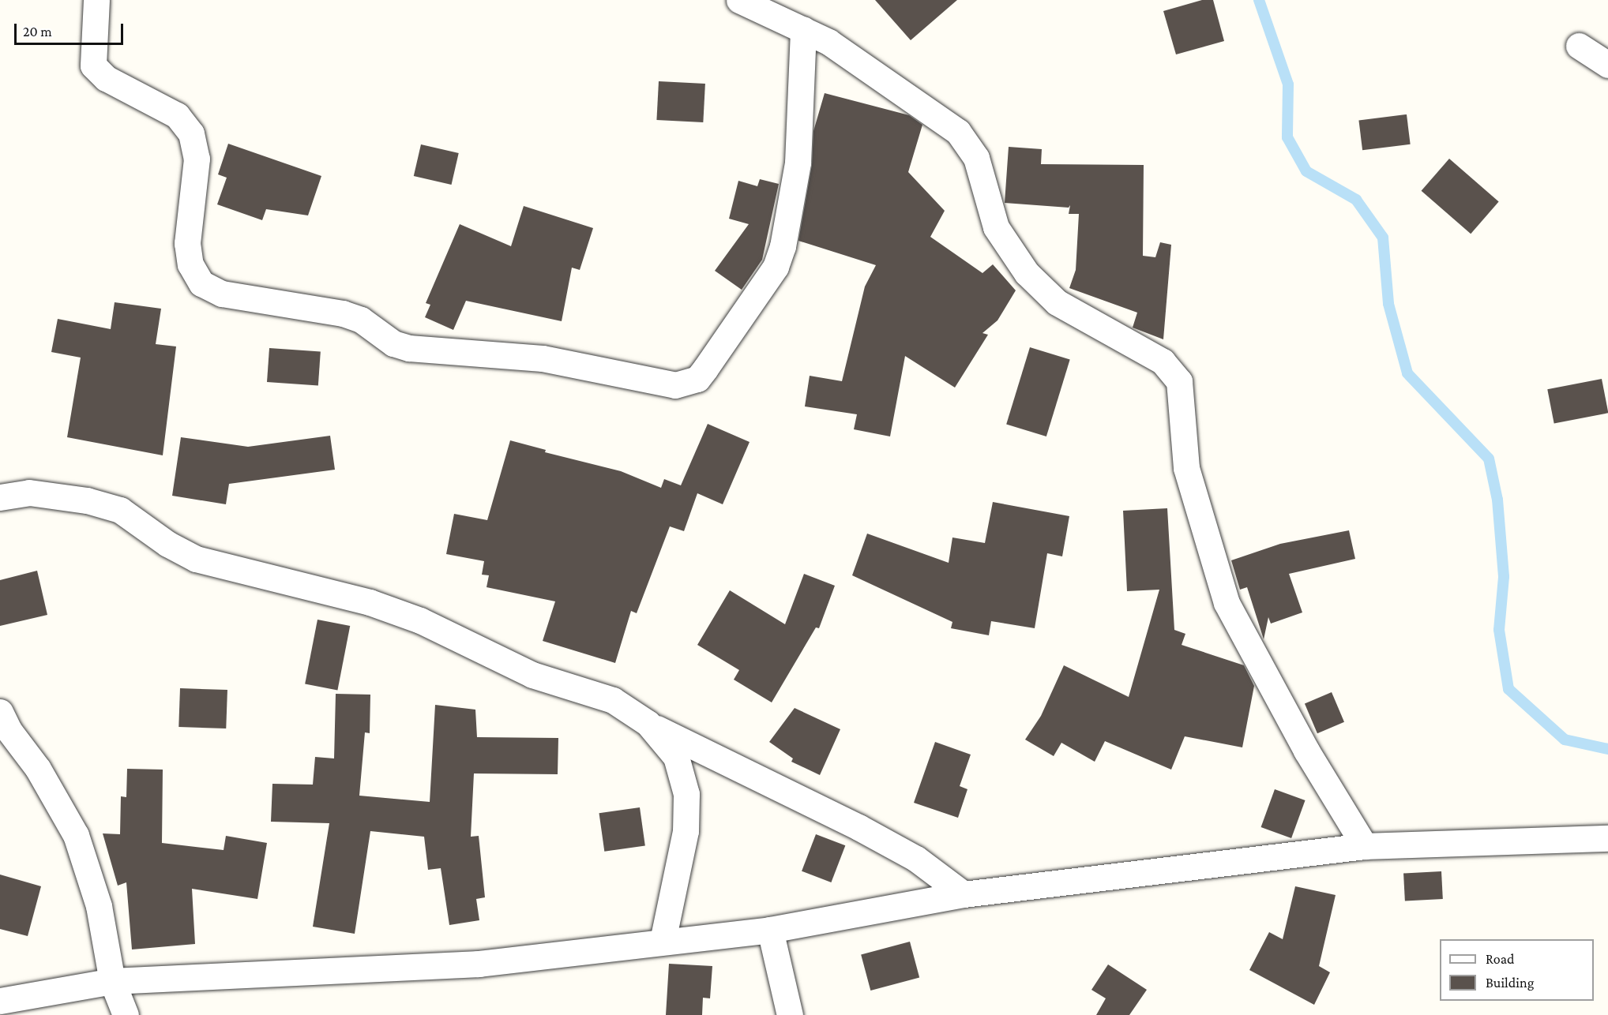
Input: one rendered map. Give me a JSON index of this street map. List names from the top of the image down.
{
  "legend": ["Road", "Building"],
  "scale_bar": "20 m"
}
